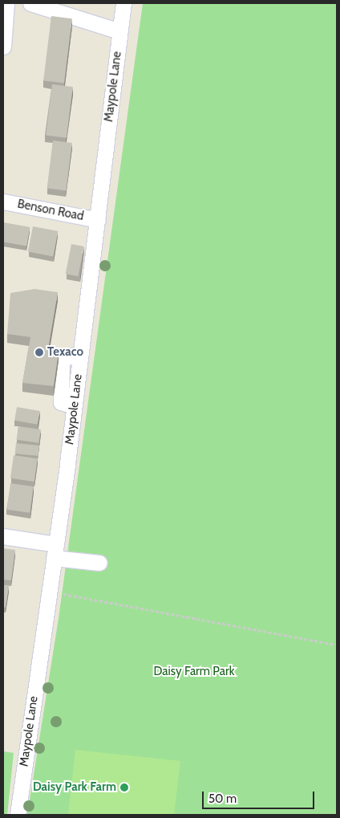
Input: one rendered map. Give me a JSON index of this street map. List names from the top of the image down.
{
  "streets": {
    "street": ["Maypole Lane", "Benson Road"]
  },
  "crossings": [
    ["Maypole Lane", "Benson Road"]
  ],
  "parks": ["Daisy Farm Park"],
  "places": ["Texaco", "Daisy Park Farm"],
  "scale_bar": "50 m"
}
